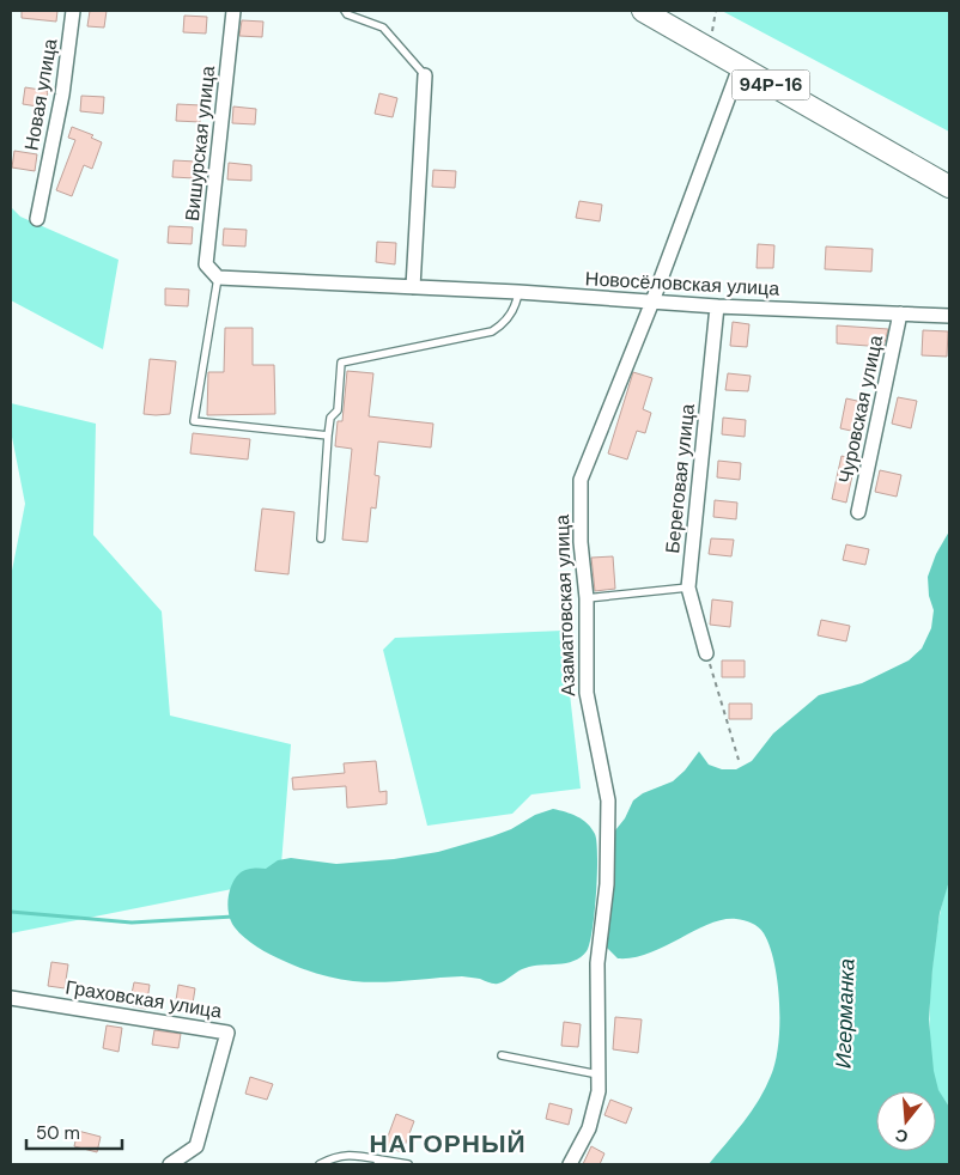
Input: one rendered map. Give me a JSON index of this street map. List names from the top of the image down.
{
  "streets": {
    "main road": ["94Р-16"],
    "street": [
      "Новая улица",
      "Вишурская улица",
      "Новосёловская улица",
      "Чуровская улица",
      "Береговая улица",
      "Азаматовская улица",
      "Граховская улица"
    ]
  },
  "crossings": [
    ["94Р-16", "Азаматовская улица"],
    ["Вишурская улица", "Новосёловская улица"],
    ["Новосёловская улица", "Чуровская улица"],
    ["Новосёловская улица", "Береговая улица"],
    ["Новосёловская улица", "Азаматовская улица"]
  ],
  "districts": ["НАГОРНЫЙ"],
  "water": ["Игерманка"],
  "scale_bar": "50 m",
  "north": "bottom"
}
